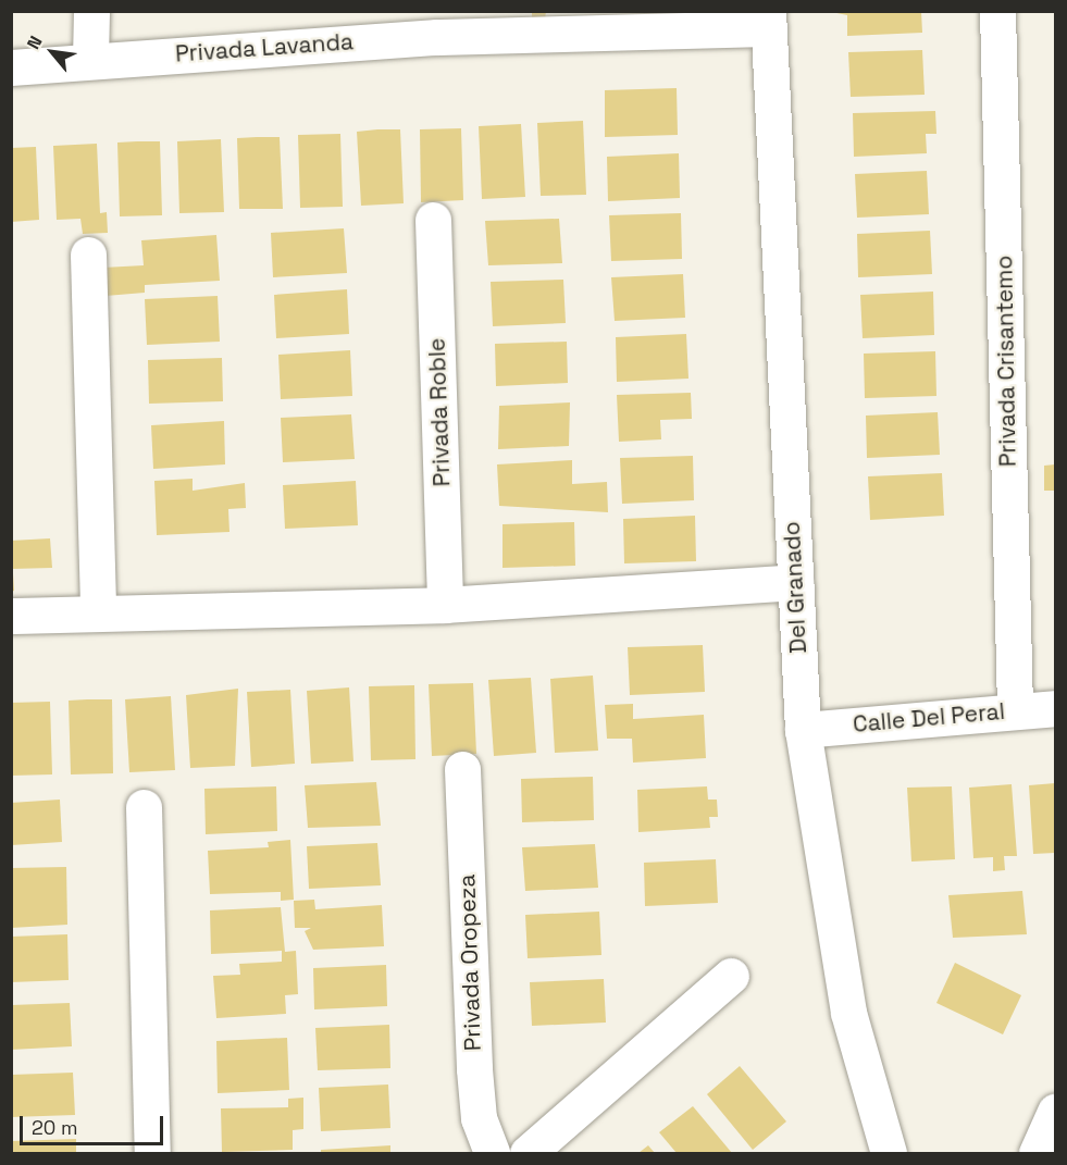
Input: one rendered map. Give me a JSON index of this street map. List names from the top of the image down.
{
  "streets": {
    "street": [
      "Privada Lavanda",
      "Privada Crisantemo",
      "Privada Roble",
      "Del Granado",
      "Calle Del Peral",
      "Privada Oropeza"
    ]
  },
  "crossings": [
    ["Privada Lavanda", "Del Granado"],
    ["Privada Crisantemo", "Calle Del Peral"],
    ["Del Granado", "Calle Del Peral"]
  ],
  "scale_bar": "20 m",
  "north": "top left"
}
